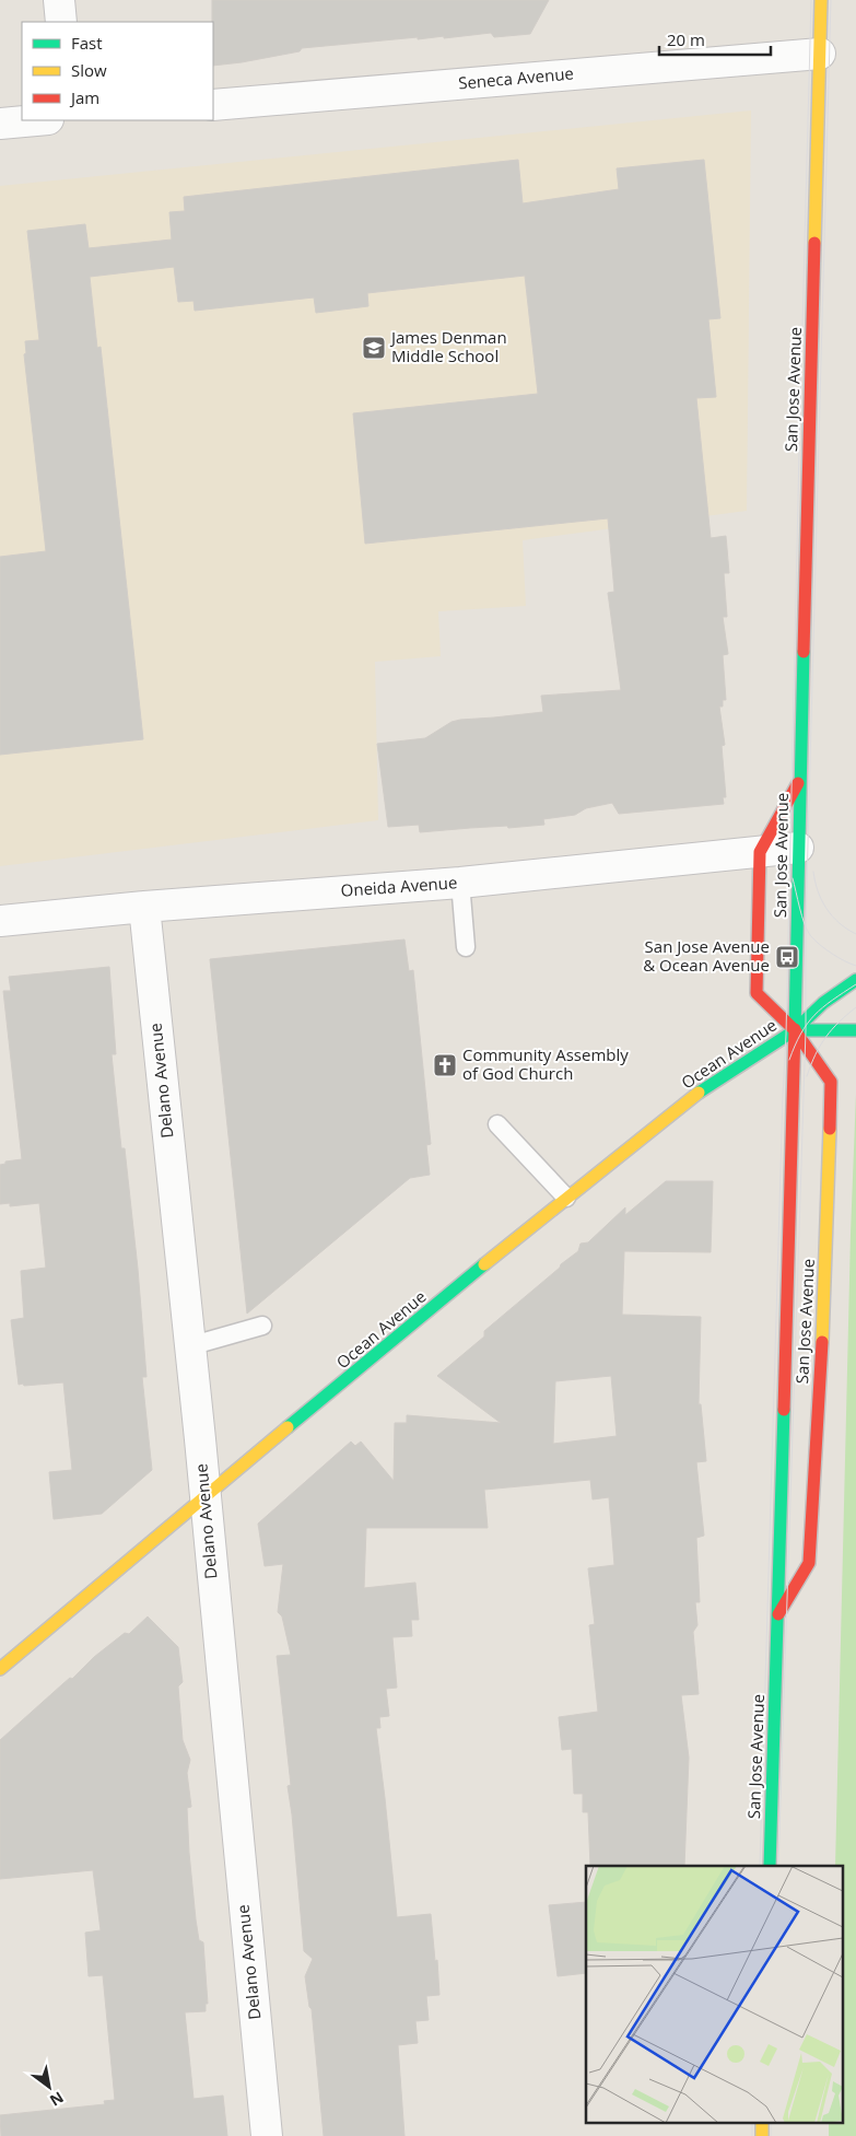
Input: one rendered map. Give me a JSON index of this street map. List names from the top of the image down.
{
  "streets": {
    "main road": ["San Jose Avenue", "Ocean Avenue"],
    "street": ["Seneca Avenue", "Oneida Avenue", "Delano Avenue"]
  },
  "crossings": [
    ["Seneca Avenue", "San Jose Avenue"],
    ["San Jose Avenue", "Oneida Avenue"],
    ["San Jose Avenue", "Ocean Avenue"],
    ["Oneida Avenue", "Delano Avenue"],
    ["Ocean Avenue", "Delano Avenue"]
  ],
  "places": {
    "school or university": ["James Denman Middle School"],
    "bus stop": ["San Jose Avenue & Ocean Avenue"],
    "church": ["Community Assembly of God Church"]
  },
  "legend": ["Fast", "Slow", "Jam"],
  "scale_bar": "20 m",
  "north": "bottom right"
}
